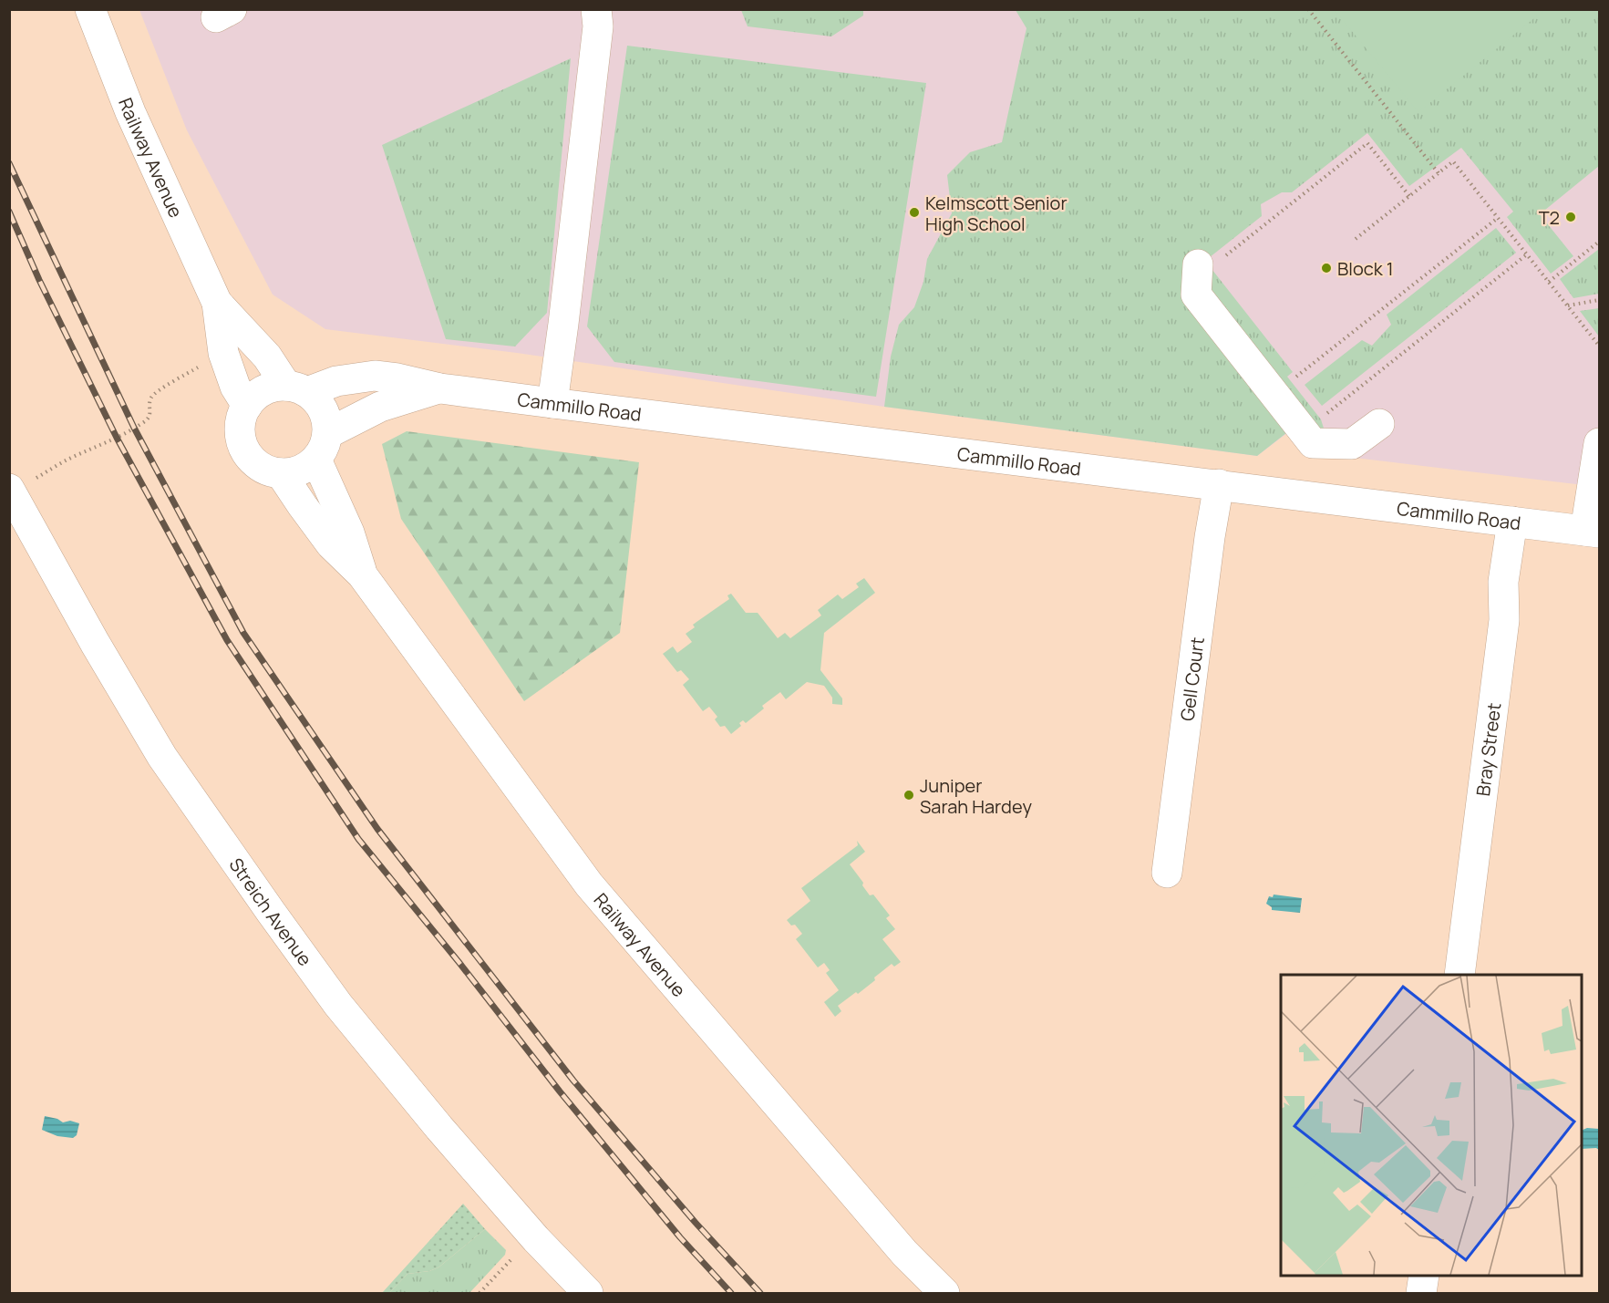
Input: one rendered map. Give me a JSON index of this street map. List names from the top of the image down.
{
  "streets": {
    "main road": [
      "Railway Avenue",
      "Cammillo Road",
      "Gell Court",
      "Bray Street",
      "Streich Avenue"
    ]
  },
  "crossings": [
    ["Railway Avenue", "Cammillo Road"],
    ["Cammillo Road", "Gell Court"],
    ["Cammillo Road", "Bray Street"]
  ],
  "places": [
    "Kelmscott Senior High School",
    "T2",
    "Block 1",
    "Juniper Sarah Hardey"
  ]
}
